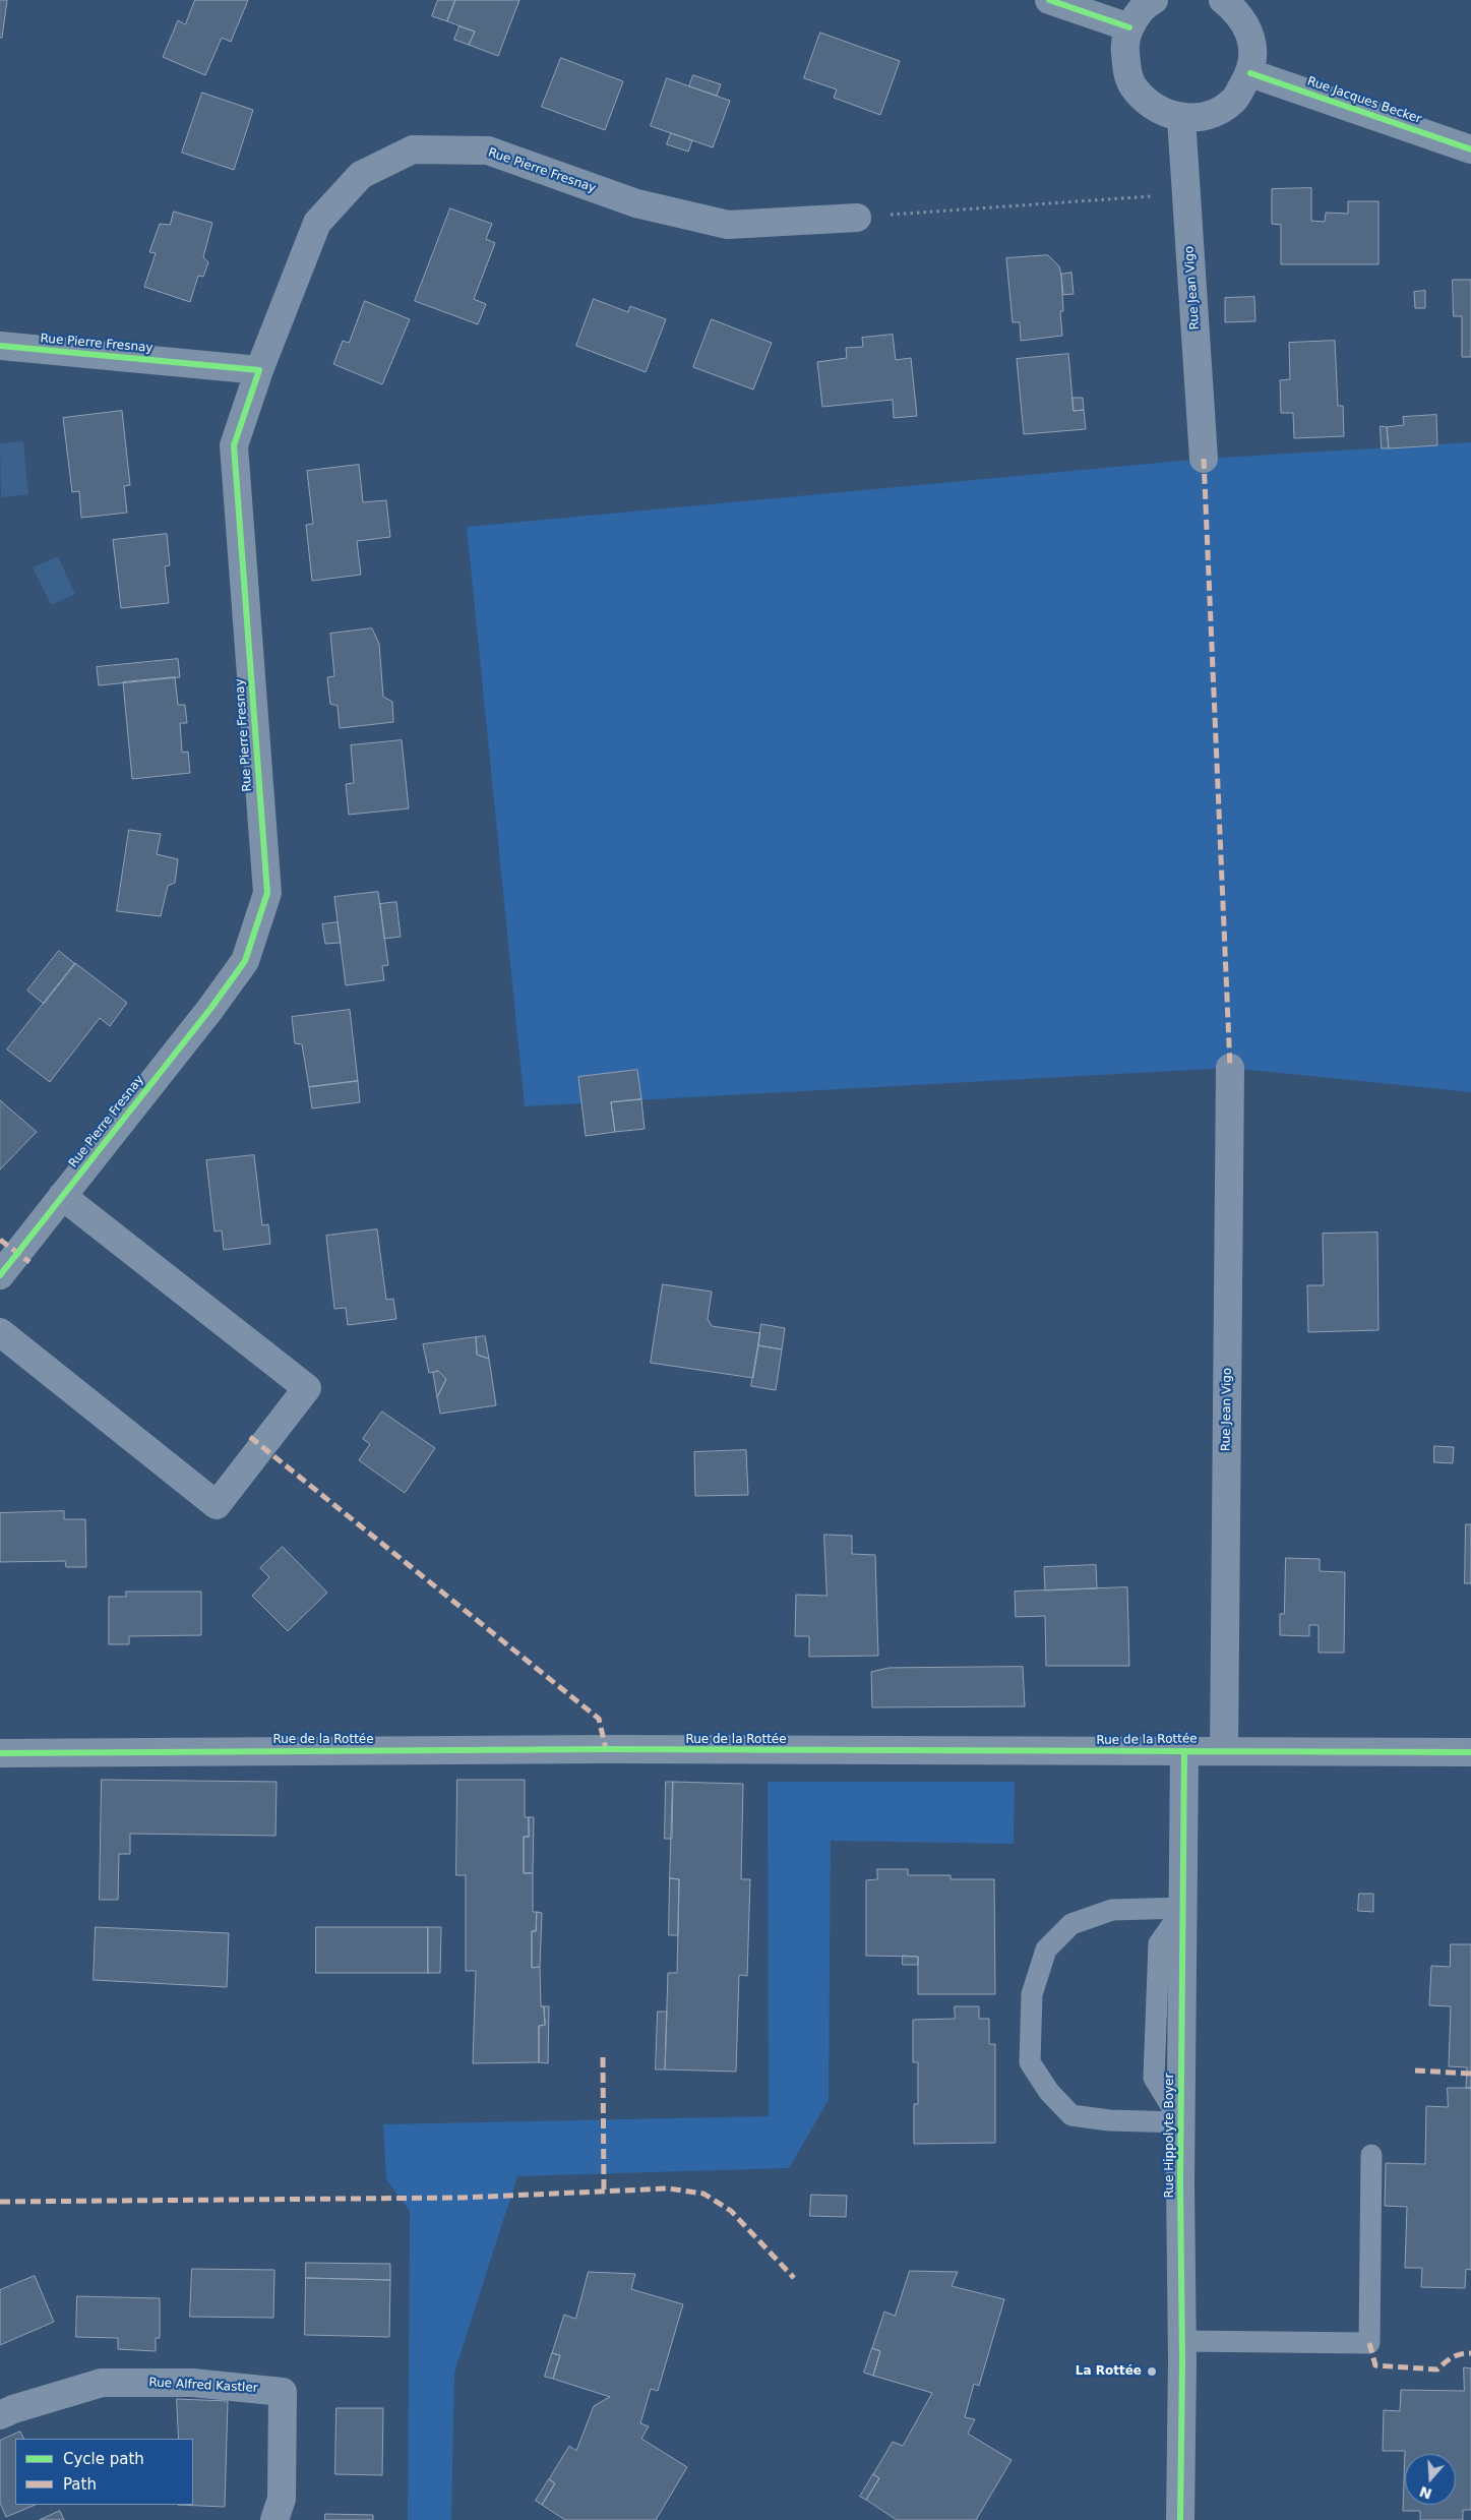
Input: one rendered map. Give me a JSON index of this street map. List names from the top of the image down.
{
  "streets": {
    "street": [
      "Rue Jacques Becker",
      "Rue Pierre Fresnay",
      "Rue Jean Vigo",
      "Rue de la Rottée",
      "Rue Hippolyte Boyer",
      "Rue Alfred Kastler"
    ]
  },
  "crossings": [
    ["Rue Jean Vigo", "Rue de la Rottée"],
    ["Rue de la Rottée", "Rue Hippolyte Boyer"]
  ],
  "places": ["La Rottée"],
  "legend": ["Cycle path", "Path"],
  "north": "bottom"
}
